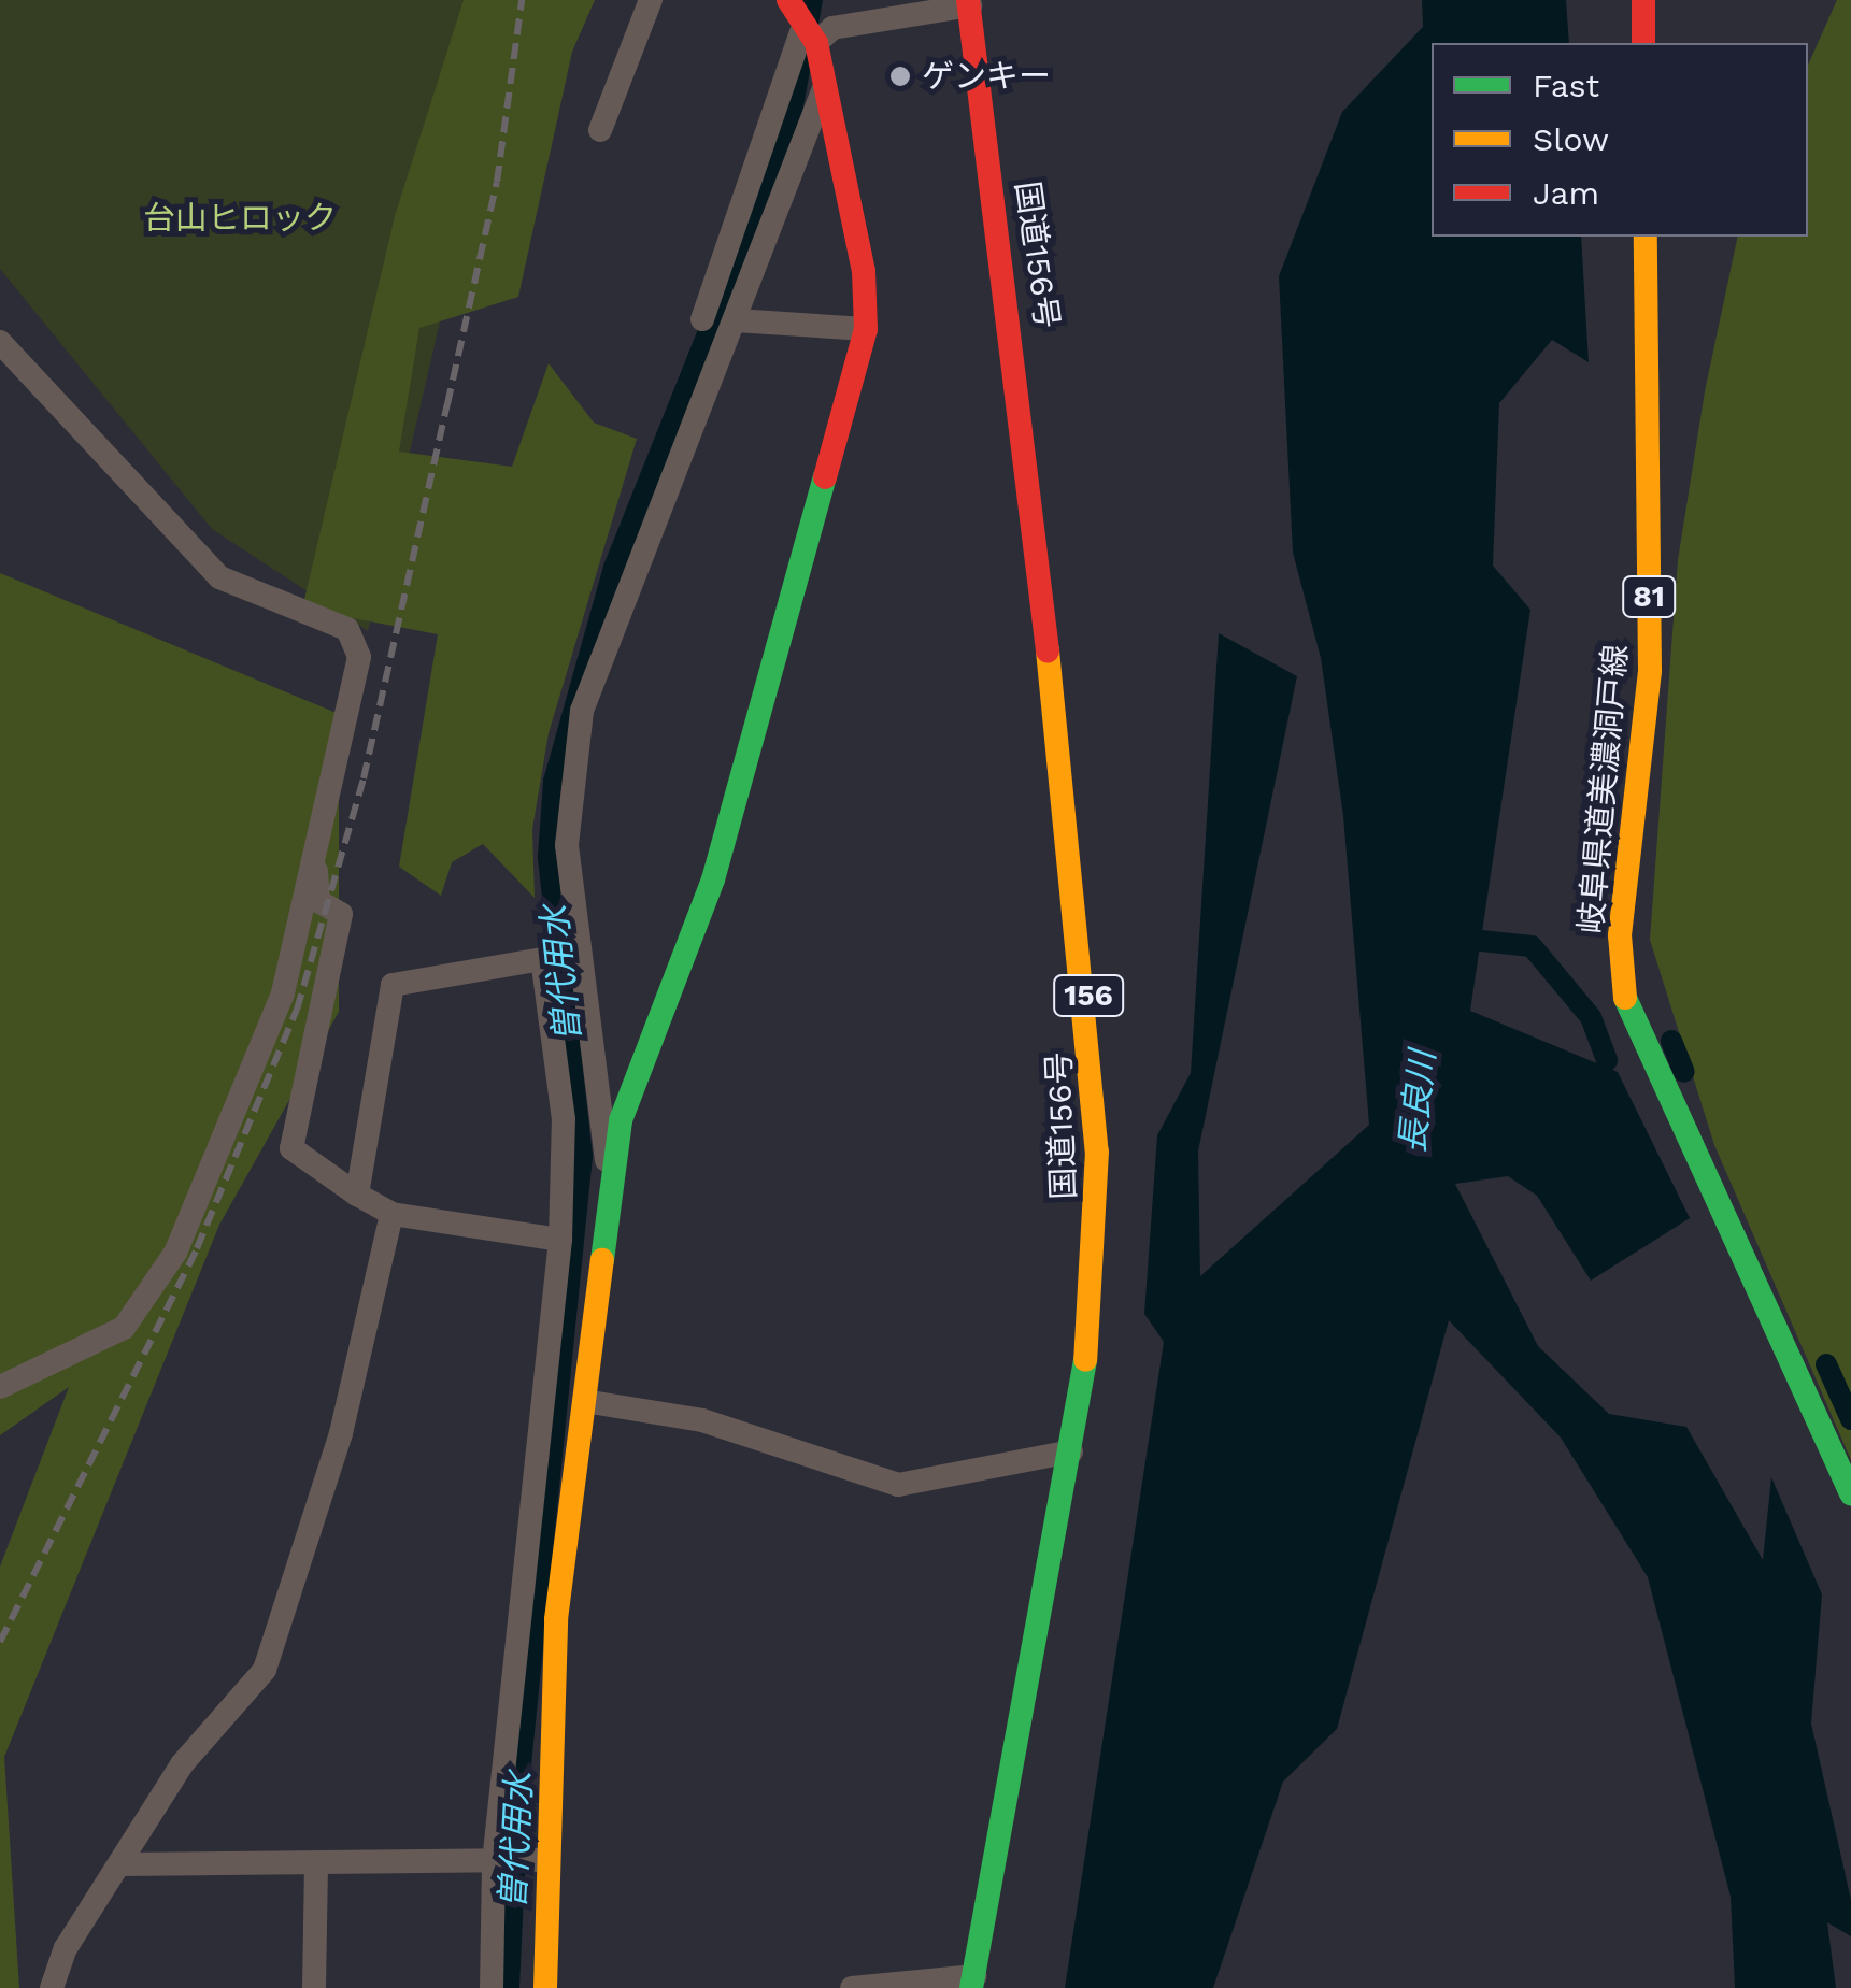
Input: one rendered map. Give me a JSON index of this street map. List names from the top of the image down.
{
  "streets": {
    "main road": [
      "国道156号",
      "81",
      "岐阜県道美濃洞戸線",
      "156"
    ]
  },
  "water": ["曽代用水", "長良川"],
  "parks": ["台山ヒロック"],
  "places": ["ゲンキー"],
  "legend": ["Fast", "Slow", "Jam"]
}
